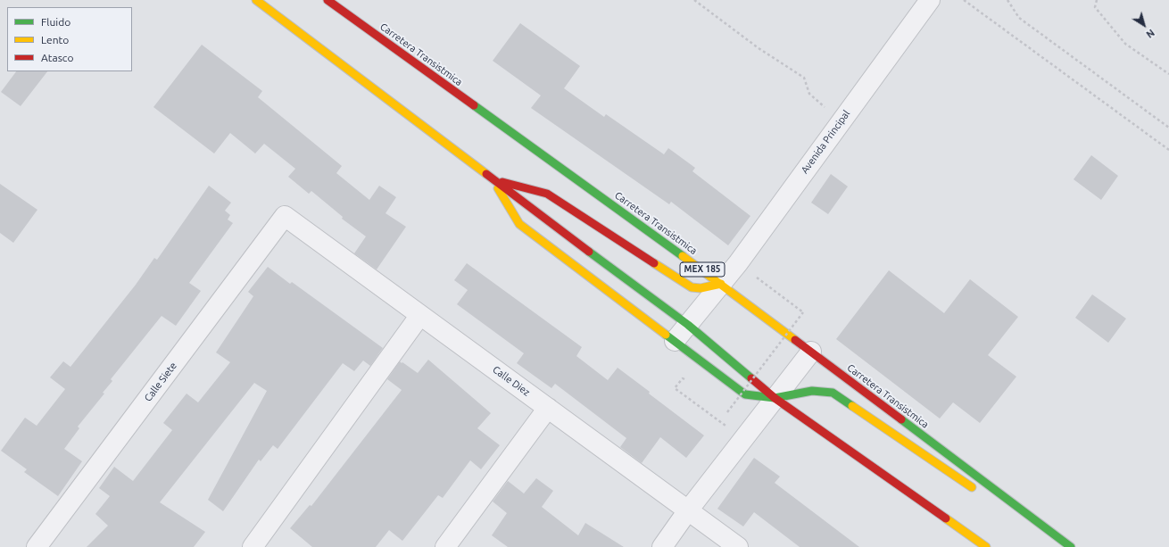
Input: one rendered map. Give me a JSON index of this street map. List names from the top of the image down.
{
  "streets": {
    "main road": ["Carretera Transistmica", "MEX 185"],
    "street": ["Avenida Principal", "Calle Diez", "Calle Siete"]
  },
  "crossings": [
    ["Carretera Transistmica", "Avenida Principal"],
    ["Calle Diez", "Calle Siete"]
  ],
  "legend": ["Fluido", "Lento", "Atasco"],
  "north": "bottom right"
}
